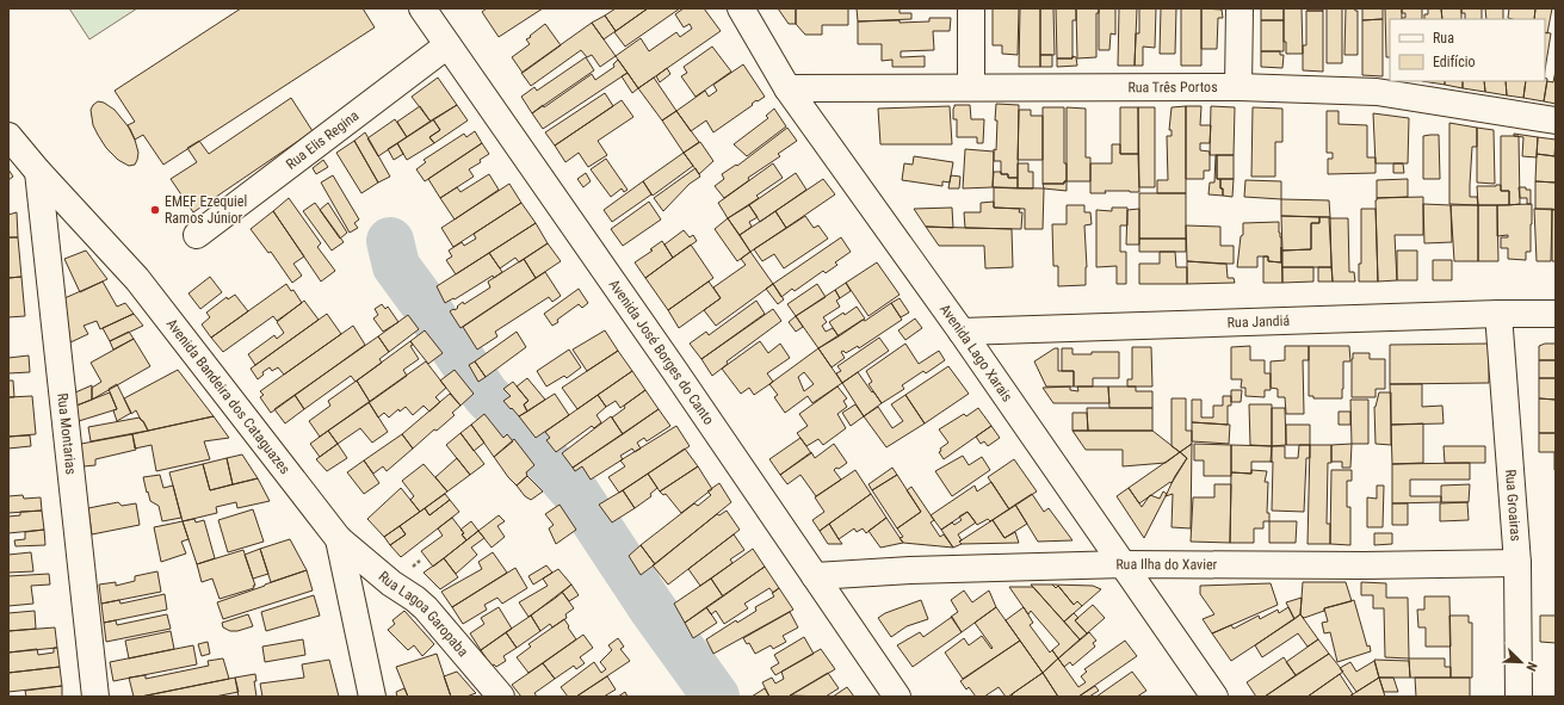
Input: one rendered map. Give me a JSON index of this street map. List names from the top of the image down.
{
  "streets": {
    "street": [
      "Rua Três Portos",
      "Rua Elis Regina",
      "Rua Jandiá",
      "Avenida José Borges do Canto",
      "Avenida Lago Xarais",
      "Avenida Bandeira dos Cataguazes",
      "Rua Montarias",
      "Rua Groairas",
      "Rua Ilha do Xavier",
      "Rua Lagoa Garopaba"
    ]
  },
  "crossings": [
    ["Rua Três Portos", "Avenida Lago Xarais"],
    ["Rua Elis Regina", "Avenida José Borges do Canto"],
    ["Rua Jandiá", "Avenida Lago Xarais"],
    ["Rua Jandiá", "Rua Groairas"],
    ["Avenida José Borges do Canto", "Rua Ilha do Xavier"],
    ["Avenida Lago Xarais", "Rua Ilha do Xavier"],
    ["Avenida Bandeira dos Cataguazes", "Rua Montarias"],
    ["Avenida Bandeira dos Cataguazes", "Rua Lagoa Garopaba"],
    ["Rua Groairas", "Rua Ilha do Xavier"]
  ],
  "places": ["EMEF Ezequiel Ramos Júnior"],
  "legend": ["Rua", "Edifício"],
  "north": "bottom right"
}
